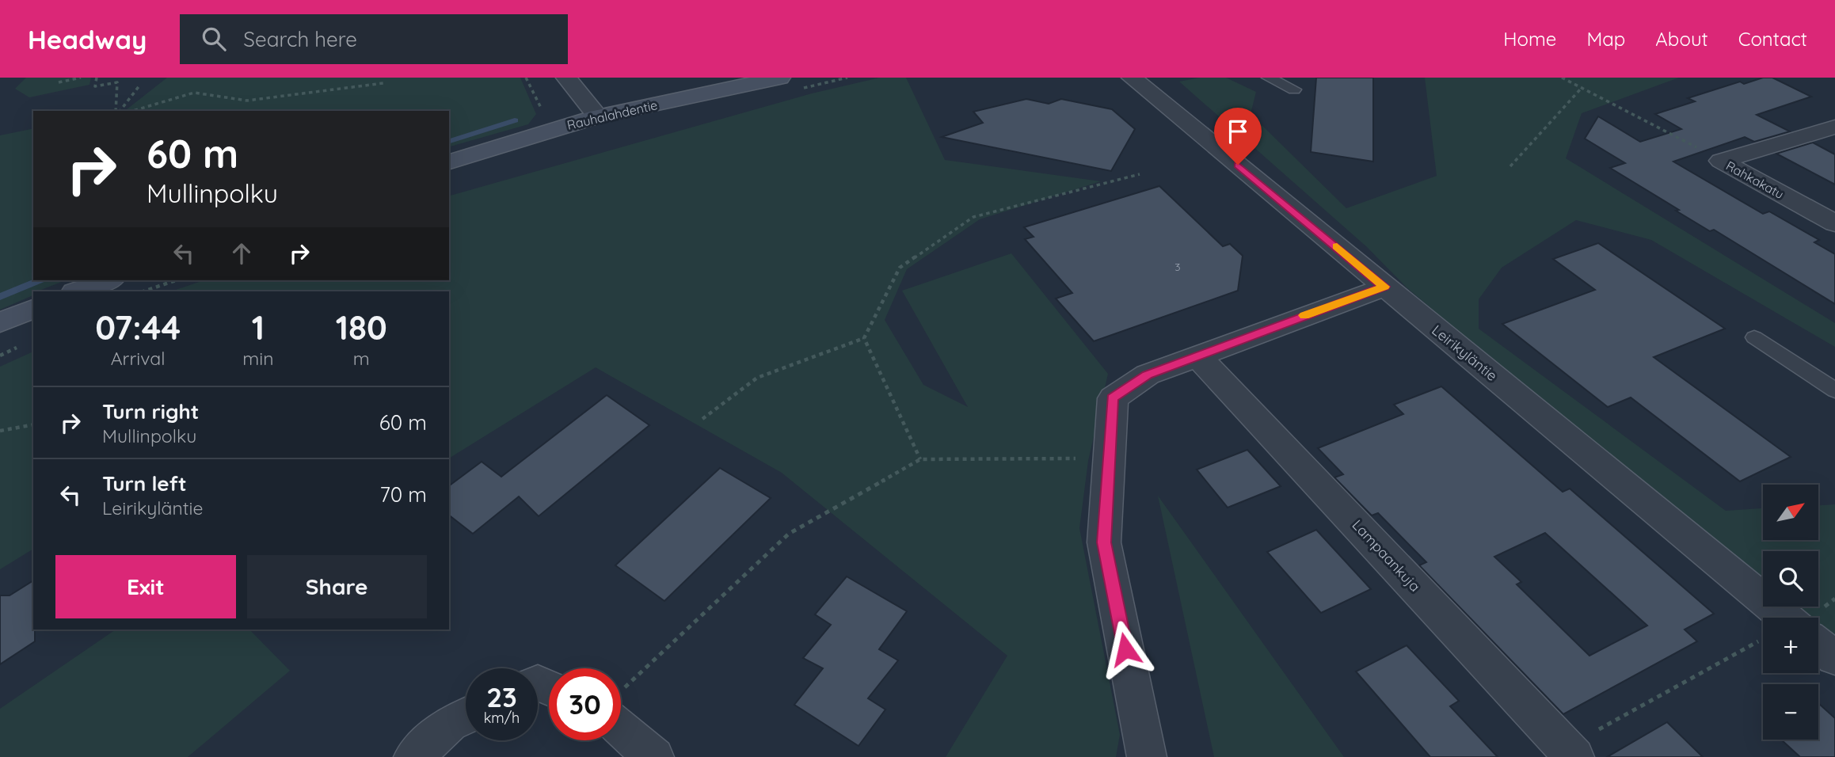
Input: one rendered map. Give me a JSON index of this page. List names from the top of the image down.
{
  "streets": {
    "main road": ["Rauhalahdentie"],
    "street": ["Rahkakatu", "Leirikyläntie", "Lampaankuja"]
  },
  "house_numbers": ["3"],
  "north": "top right",
  "page": {
    "header": "Headway",
    "search": "Search here",
    "nav": [
      "Home",
      "Map",
      "About",
      "Contact"
    ],
    "turn": ["60 m", "Mullinpolku"],
    "eta": [
      "07:44",
      "Arrival",
      "1",
      "min",
      "180",
      "m"
    ],
    "list": [
      {
        "name": "Turn right",
        "note": "Mullinpolku",
        "value": "60 m"
      },
      {
        "name": "Turn left",
        "note": "Leirikyläntie",
        "value": "70 m"
      }
    ],
    "map_buttons": ["+", "−"],
    "buttons": ["Exit", "Share"],
    "speed": "23 km/h",
    "limit": "30"
  }
}
